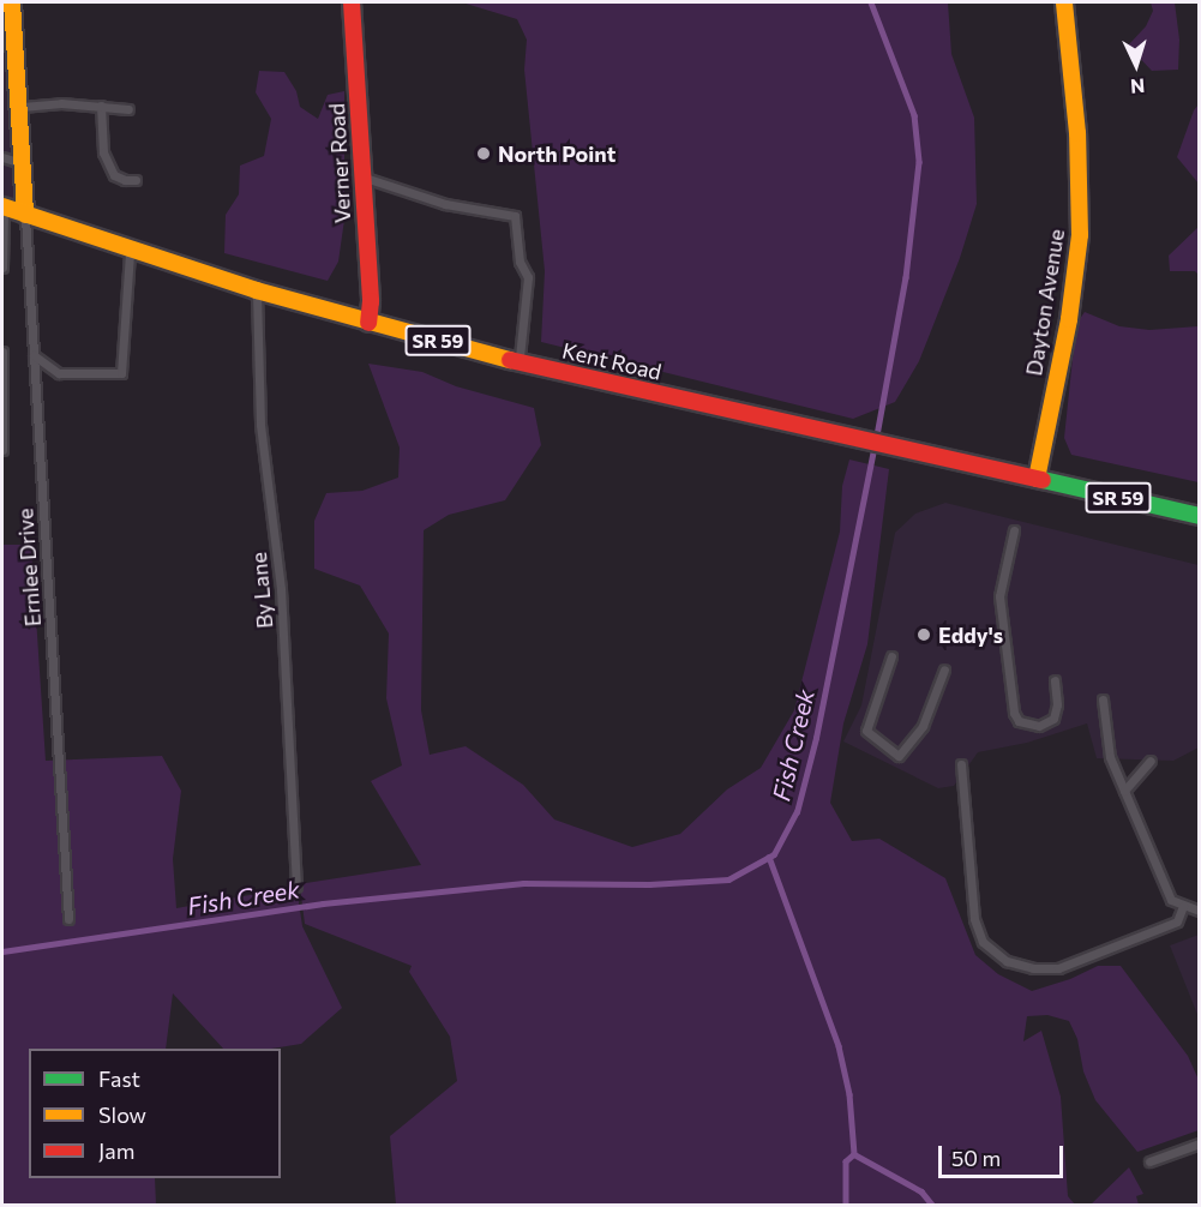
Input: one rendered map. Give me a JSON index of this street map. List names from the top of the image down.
{
  "streets": {
    "main road": [
      "Verner Road",
      "Dayton Avenue",
      "SR 59",
      "Kent Road"
    ],
    "lane": ["Ernlee Drive", "By Lane"]
  },
  "crossings": [
    ["Verner Road", "Kent Road"],
    ["Dayton Avenue", "Kent Road"],
    ["SR 59", "Kent Road"],
    ["SR 59", "Ernlee Drive"],
    ["Kent Road", "Ernlee Drive"],
    ["Kent Road", "By Lane"]
  ],
  "water": ["Fish Creek"],
  "places": ["North Point", "Eddy's"],
  "legend": ["Fast", "Slow", "Jam"],
  "scale_bar": "50 m",
  "north": "bottom"
}
